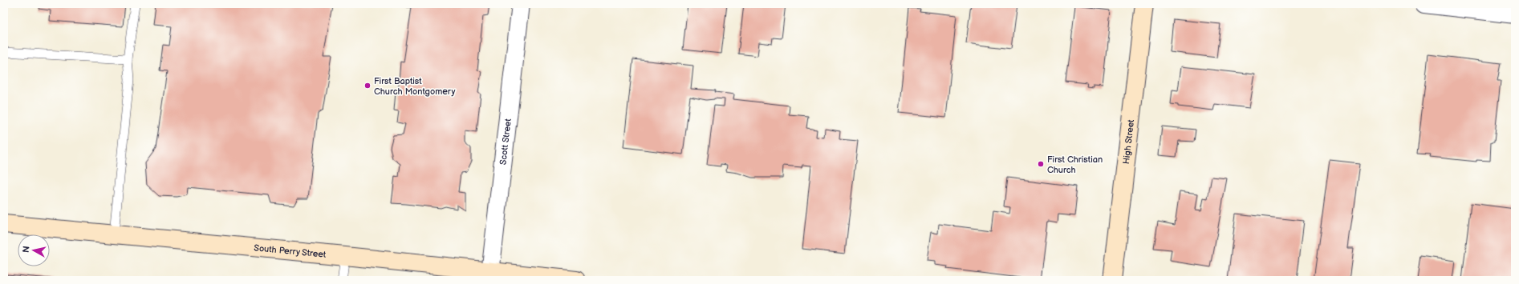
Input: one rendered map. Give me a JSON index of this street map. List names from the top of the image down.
{
  "streets": {
    "main road": ["High Street", "South Perry Street"],
    "street": ["Scott Street"]
  },
  "crossings": [
    ["Scott Street", "South Perry Street"]
  ],
  "places": ["First Baptist Church Montgomery", "First Christian Church"],
  "north": "left"
}
